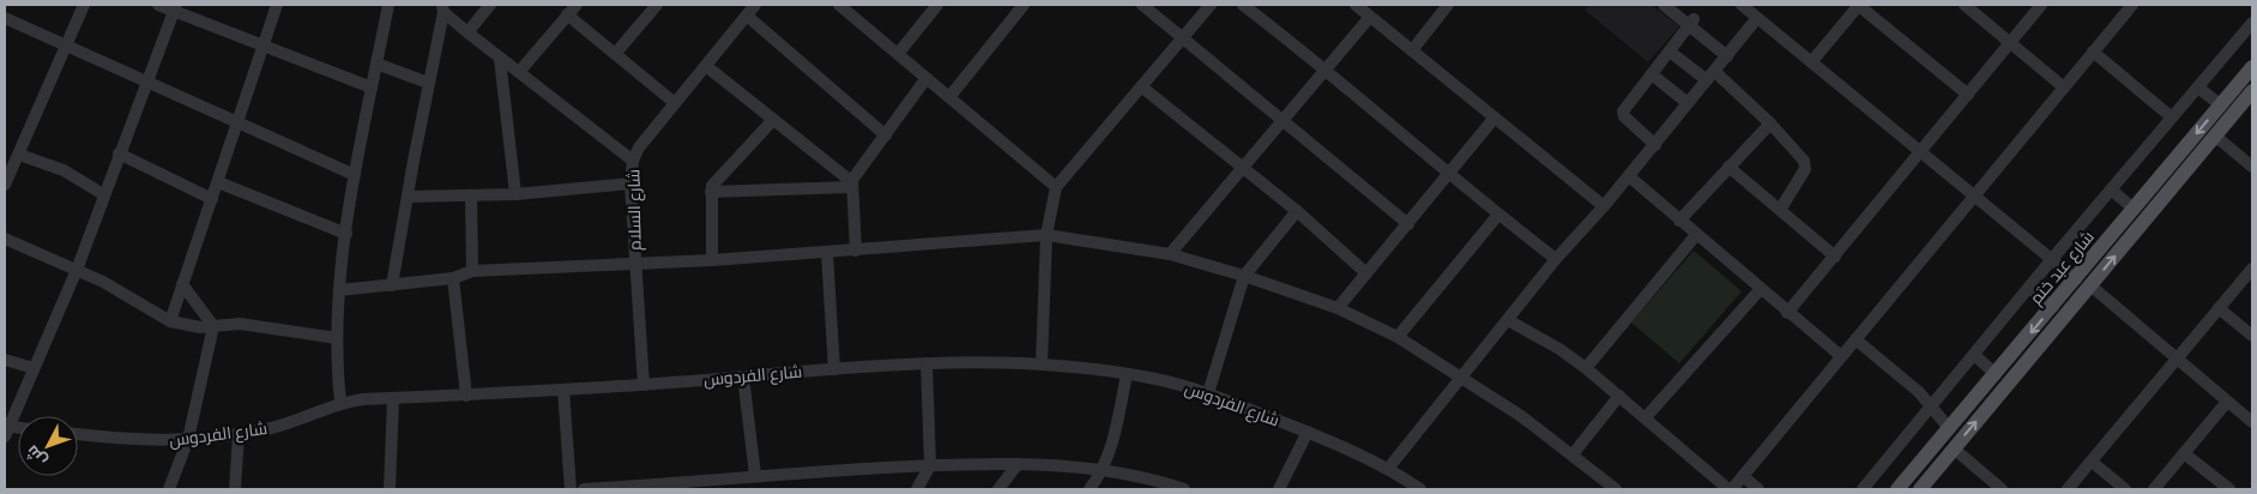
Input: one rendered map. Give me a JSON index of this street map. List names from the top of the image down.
{
  "streets": {
    "main road": ["شارع عبد ختم"],
    "street": ["شارع السلام", "شارع الفردوس"]
  },
  "crossings": [
    ["شارع السلام", "شارع الفردوس"]
  ],
  "north": "bottom left"
}
